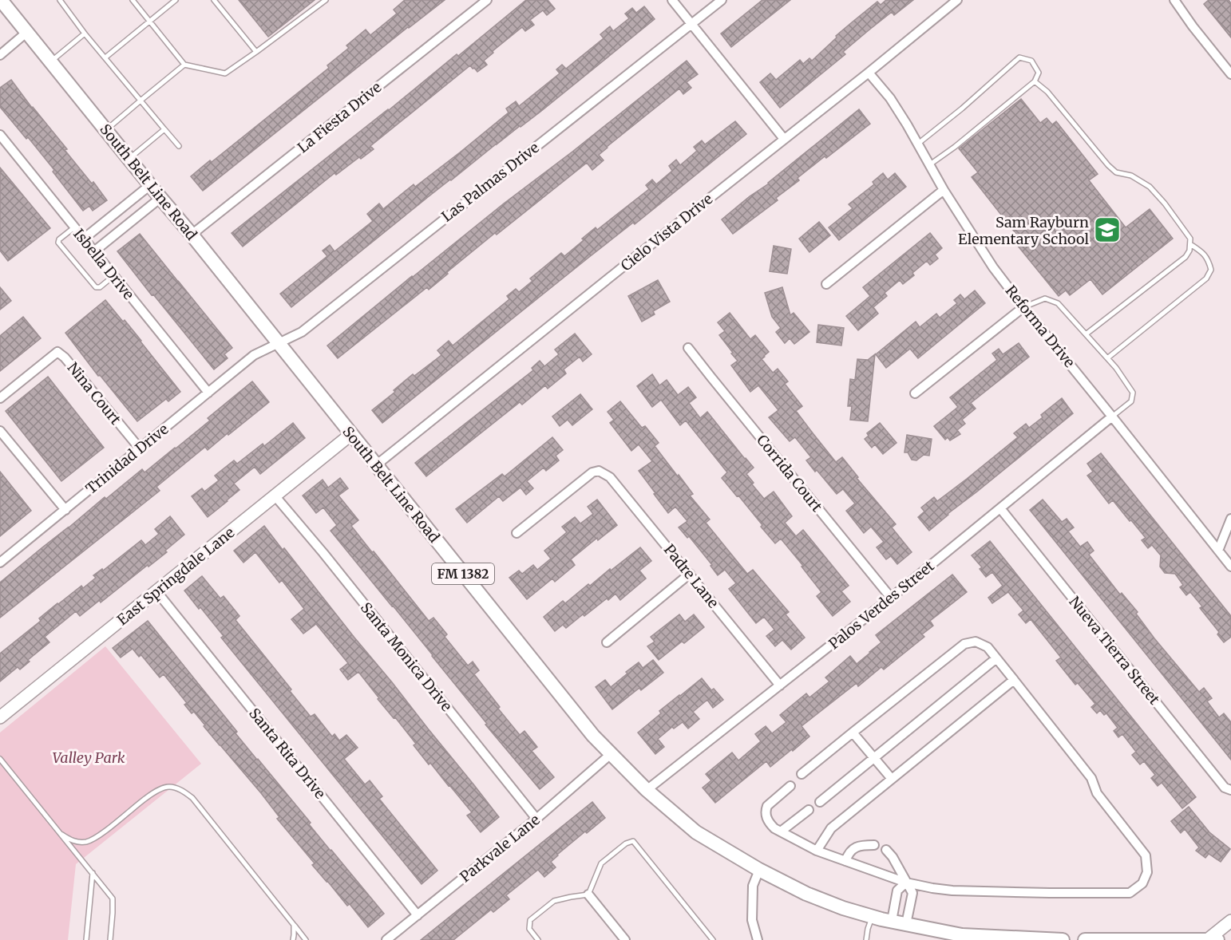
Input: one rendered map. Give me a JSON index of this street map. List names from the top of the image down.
{
  "streets": {
    "main road": ["South Belt Line Road", "FM 1382"],
    "street": [
      "La Fiesta Drive",
      "Las Palmas Drive",
      "Cielo Vista Drive",
      "Isbella Drive",
      "Reforma Drive",
      "Nina Court",
      "Trinidad Drive",
      "Corrida Court",
      "East Springdale Lane",
      "Padre Lane",
      "Palos Verdes Street",
      "Nueva Tierra Street",
      "Santa Monica Drive",
      "Santa Rita Drive",
      "Parkvale Lane"
    ]
  },
  "crossings": [
    ["La Fiesta Drive", "South Belt Line Road"],
    ["South Belt Line Road", "Las Palmas Drive"],
    ["South Belt Line Road", "Cielo Vista Drive"],
    ["South Belt Line Road", "East Springdale Lane"],
    ["South Belt Line Road", "Palos Verdes Street"],
    ["South Belt Line Road", "Parkvale Lane"],
    ["Las Palmas Drive", "Trinidad Drive"],
    ["Cielo Vista Drive", "Reforma Drive"],
    ["Isbella Drive", "Trinidad Drive"],
    ["Reforma Drive", "Palos Verdes Street"],
    ["Nina Court", "Trinidad Drive"],
    ["Corrida Court", "Palos Verdes Street"],
    ["East Springdale Lane", "Santa Monica Drive"],
    ["East Springdale Lane", "Santa Rita Drive"],
    ["Padre Lane", "Palos Verdes Street"],
    ["Palos Verdes Street", "Nueva Tierra Street"],
    ["Santa Monica Drive", "Parkvale Lane"],
    ["Santa Rita Drive", "Parkvale Lane"]
  ],
  "parks": ["Valley Park"],
  "places": {
    "school or university": ["Sam Rayburn Elementary School"]
  }
}
